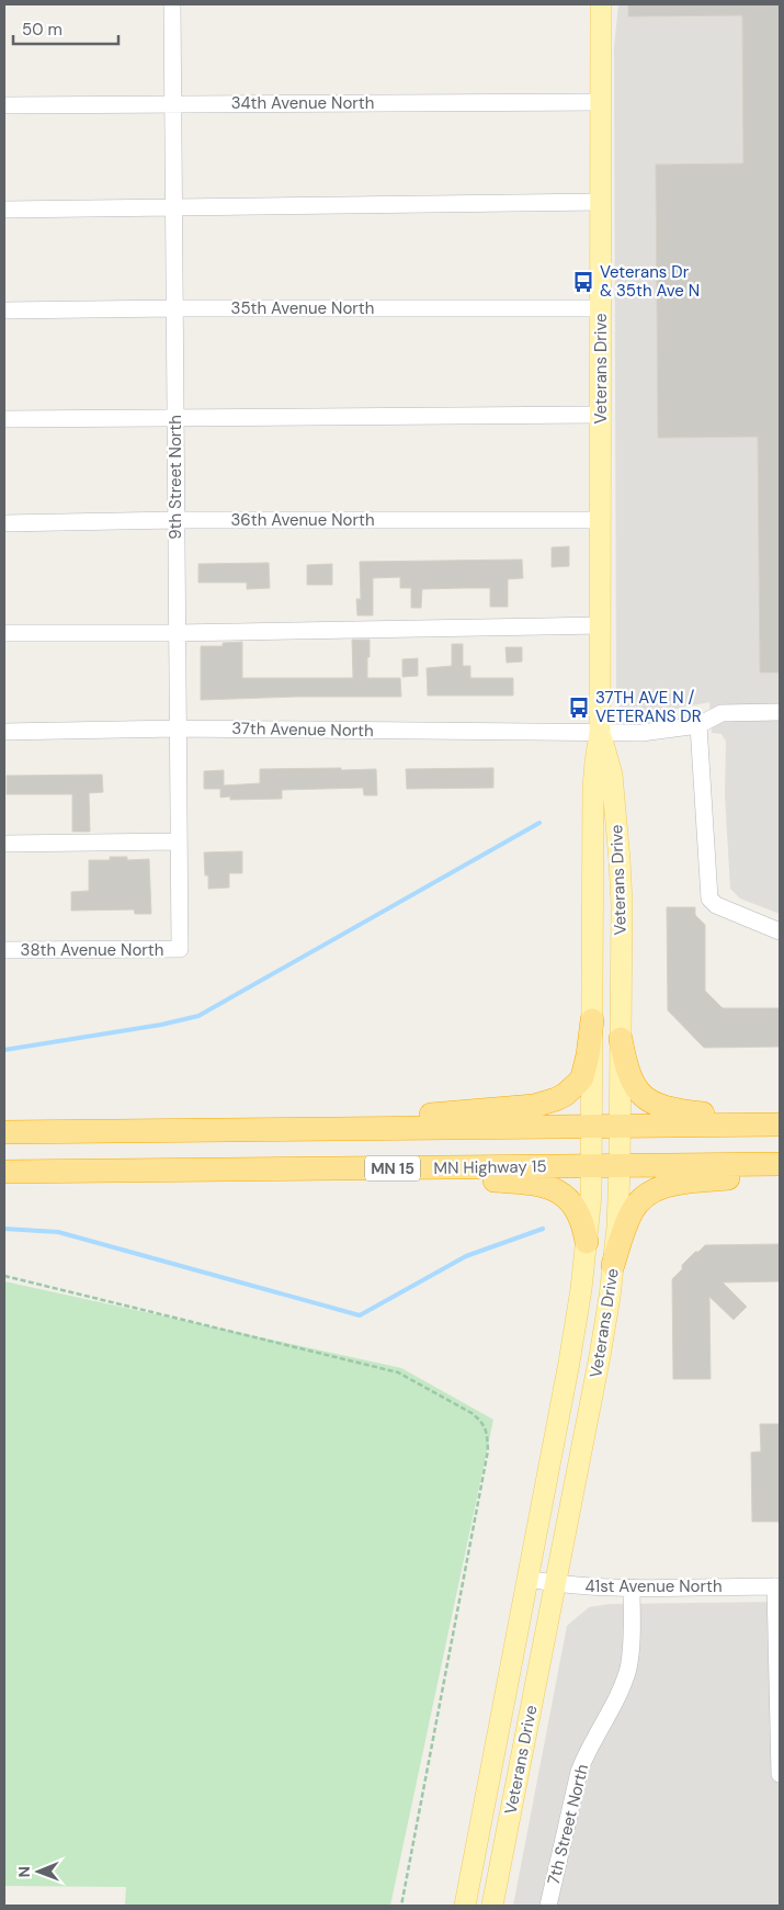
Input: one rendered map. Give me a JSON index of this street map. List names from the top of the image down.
{
  "streets": {
    "highway": ["MN Highway 15", "MN 15"],
    "main road": ["Veterans Drive"],
    "street": [
      "34th Avenue North",
      "35th Avenue North",
      "9th Street North",
      "36th Avenue North",
      "37th Avenue North",
      "38th Avenue North",
      "41st Avenue North",
      "7th Street North"
    ]
  },
  "crossings": [
    ["34th Avenue North", "Veterans Drive"],
    ["34th Avenue North", "9th Street North"],
    ["35th Avenue North", "Veterans Drive"],
    ["35th Avenue North", "9th Street North"],
    ["Veterans Drive", "36th Avenue North"],
    ["Veterans Drive", "37th Avenue North"],
    ["Veterans Drive", "MN Highway 15"],
    ["Veterans Drive", "41st Avenue North"],
    ["9th Street North", "36th Avenue North"],
    ["9th Street North", "37th Avenue North"],
    ["9th Street North", "38th Avenue North"],
    ["41st Avenue North", "7th Street North"]
  ],
  "places": {
    "bus stop": ["Veterans Dr & 35th Ave N", "37TH AVE N / VETERANS DR"]
  },
  "scale_bar": "50 m",
  "north": "left"
}
